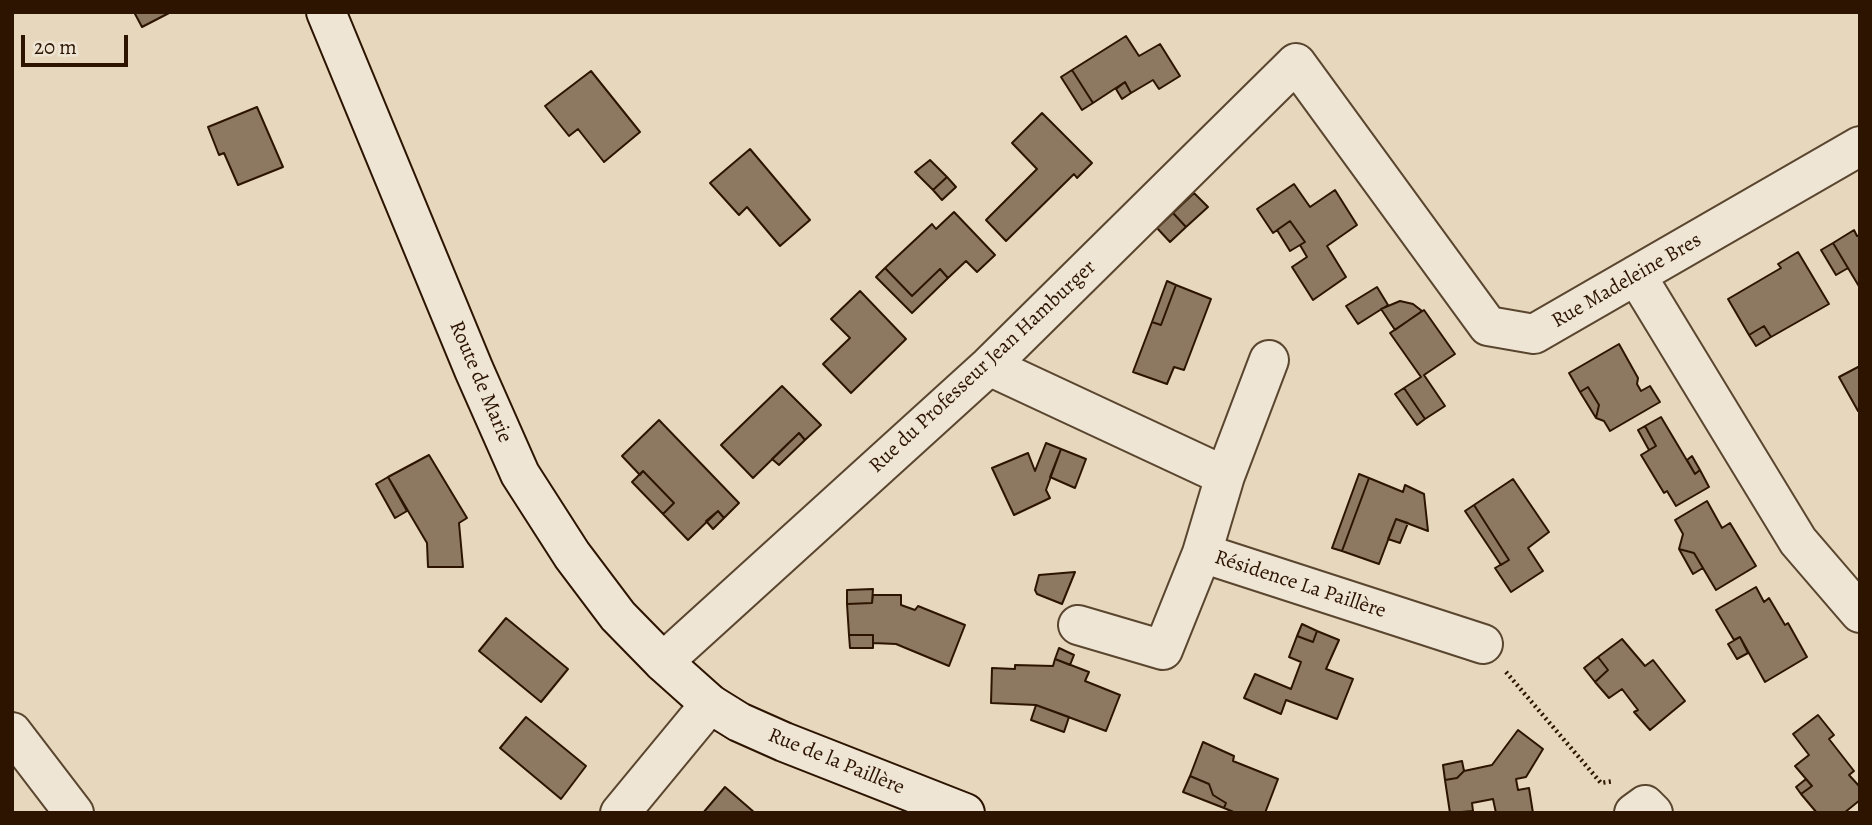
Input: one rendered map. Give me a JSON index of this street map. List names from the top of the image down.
{
  "streets": {
    "street": [
      "Rue Madeleine Bres",
      "Rue du Professeur Jean Hamburger",
      "Route de Marie",
      "Résidence La Paillère",
      "Rue de la Paillère"
    ]
  },
  "crossings": [
    ["Rue Madeleine Bres", "Rue du Professeur Jean Hamburger"],
    ["Rue du Professeur Jean Hamburger", "Route de Marie"],
    ["Route de Marie", "Rue de la Paillère"]
  ],
  "scale_bar": "20 m"
}
